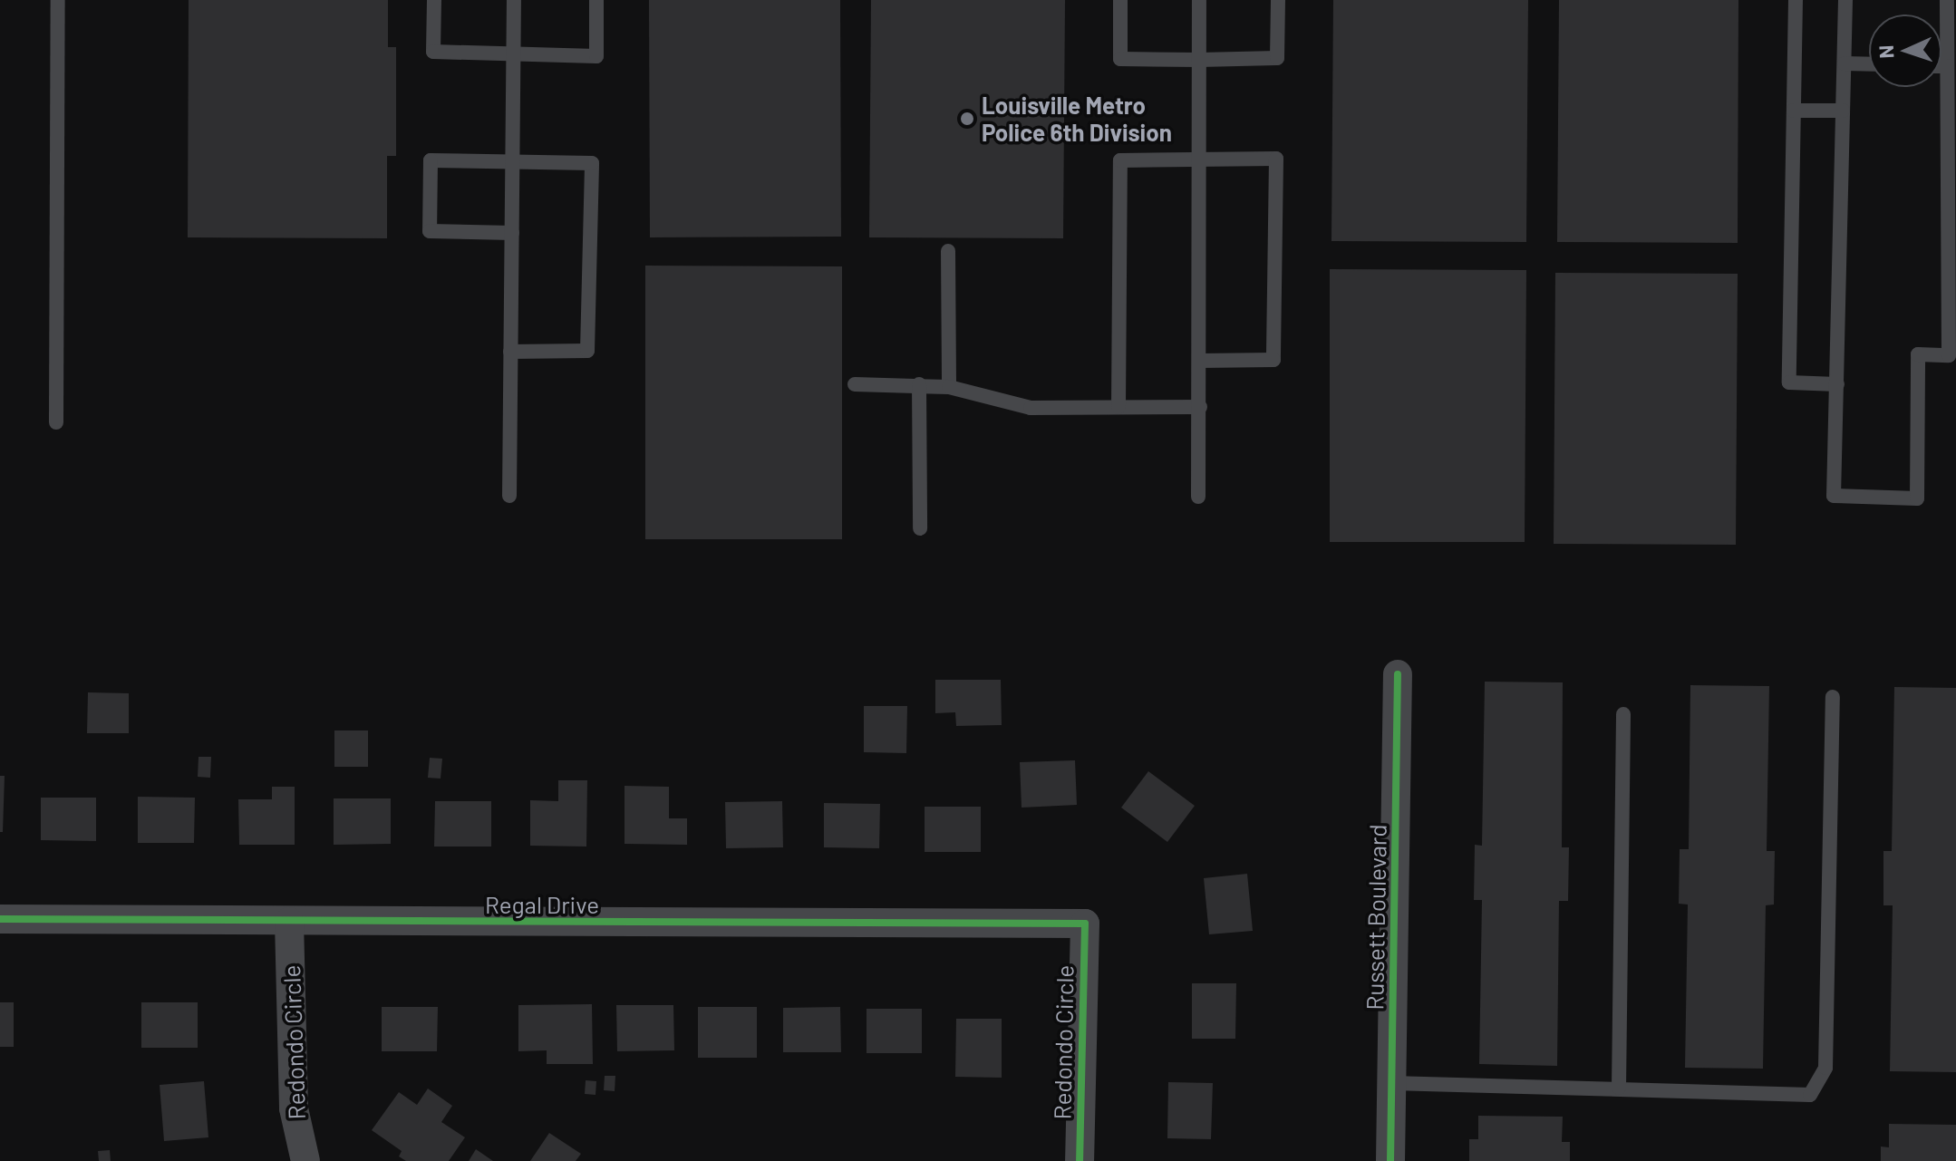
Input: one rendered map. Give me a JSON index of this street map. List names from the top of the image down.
{
  "streets": {
    "street": ["Regal Drive", "Russett Boulevard", "Redondo Circle"]
  },
  "crossings": [
    ["Regal Drive", "Redondo Circle"]
  ],
  "places": ["Louisville Metro Police 6th Division"],
  "north": "left"
}
